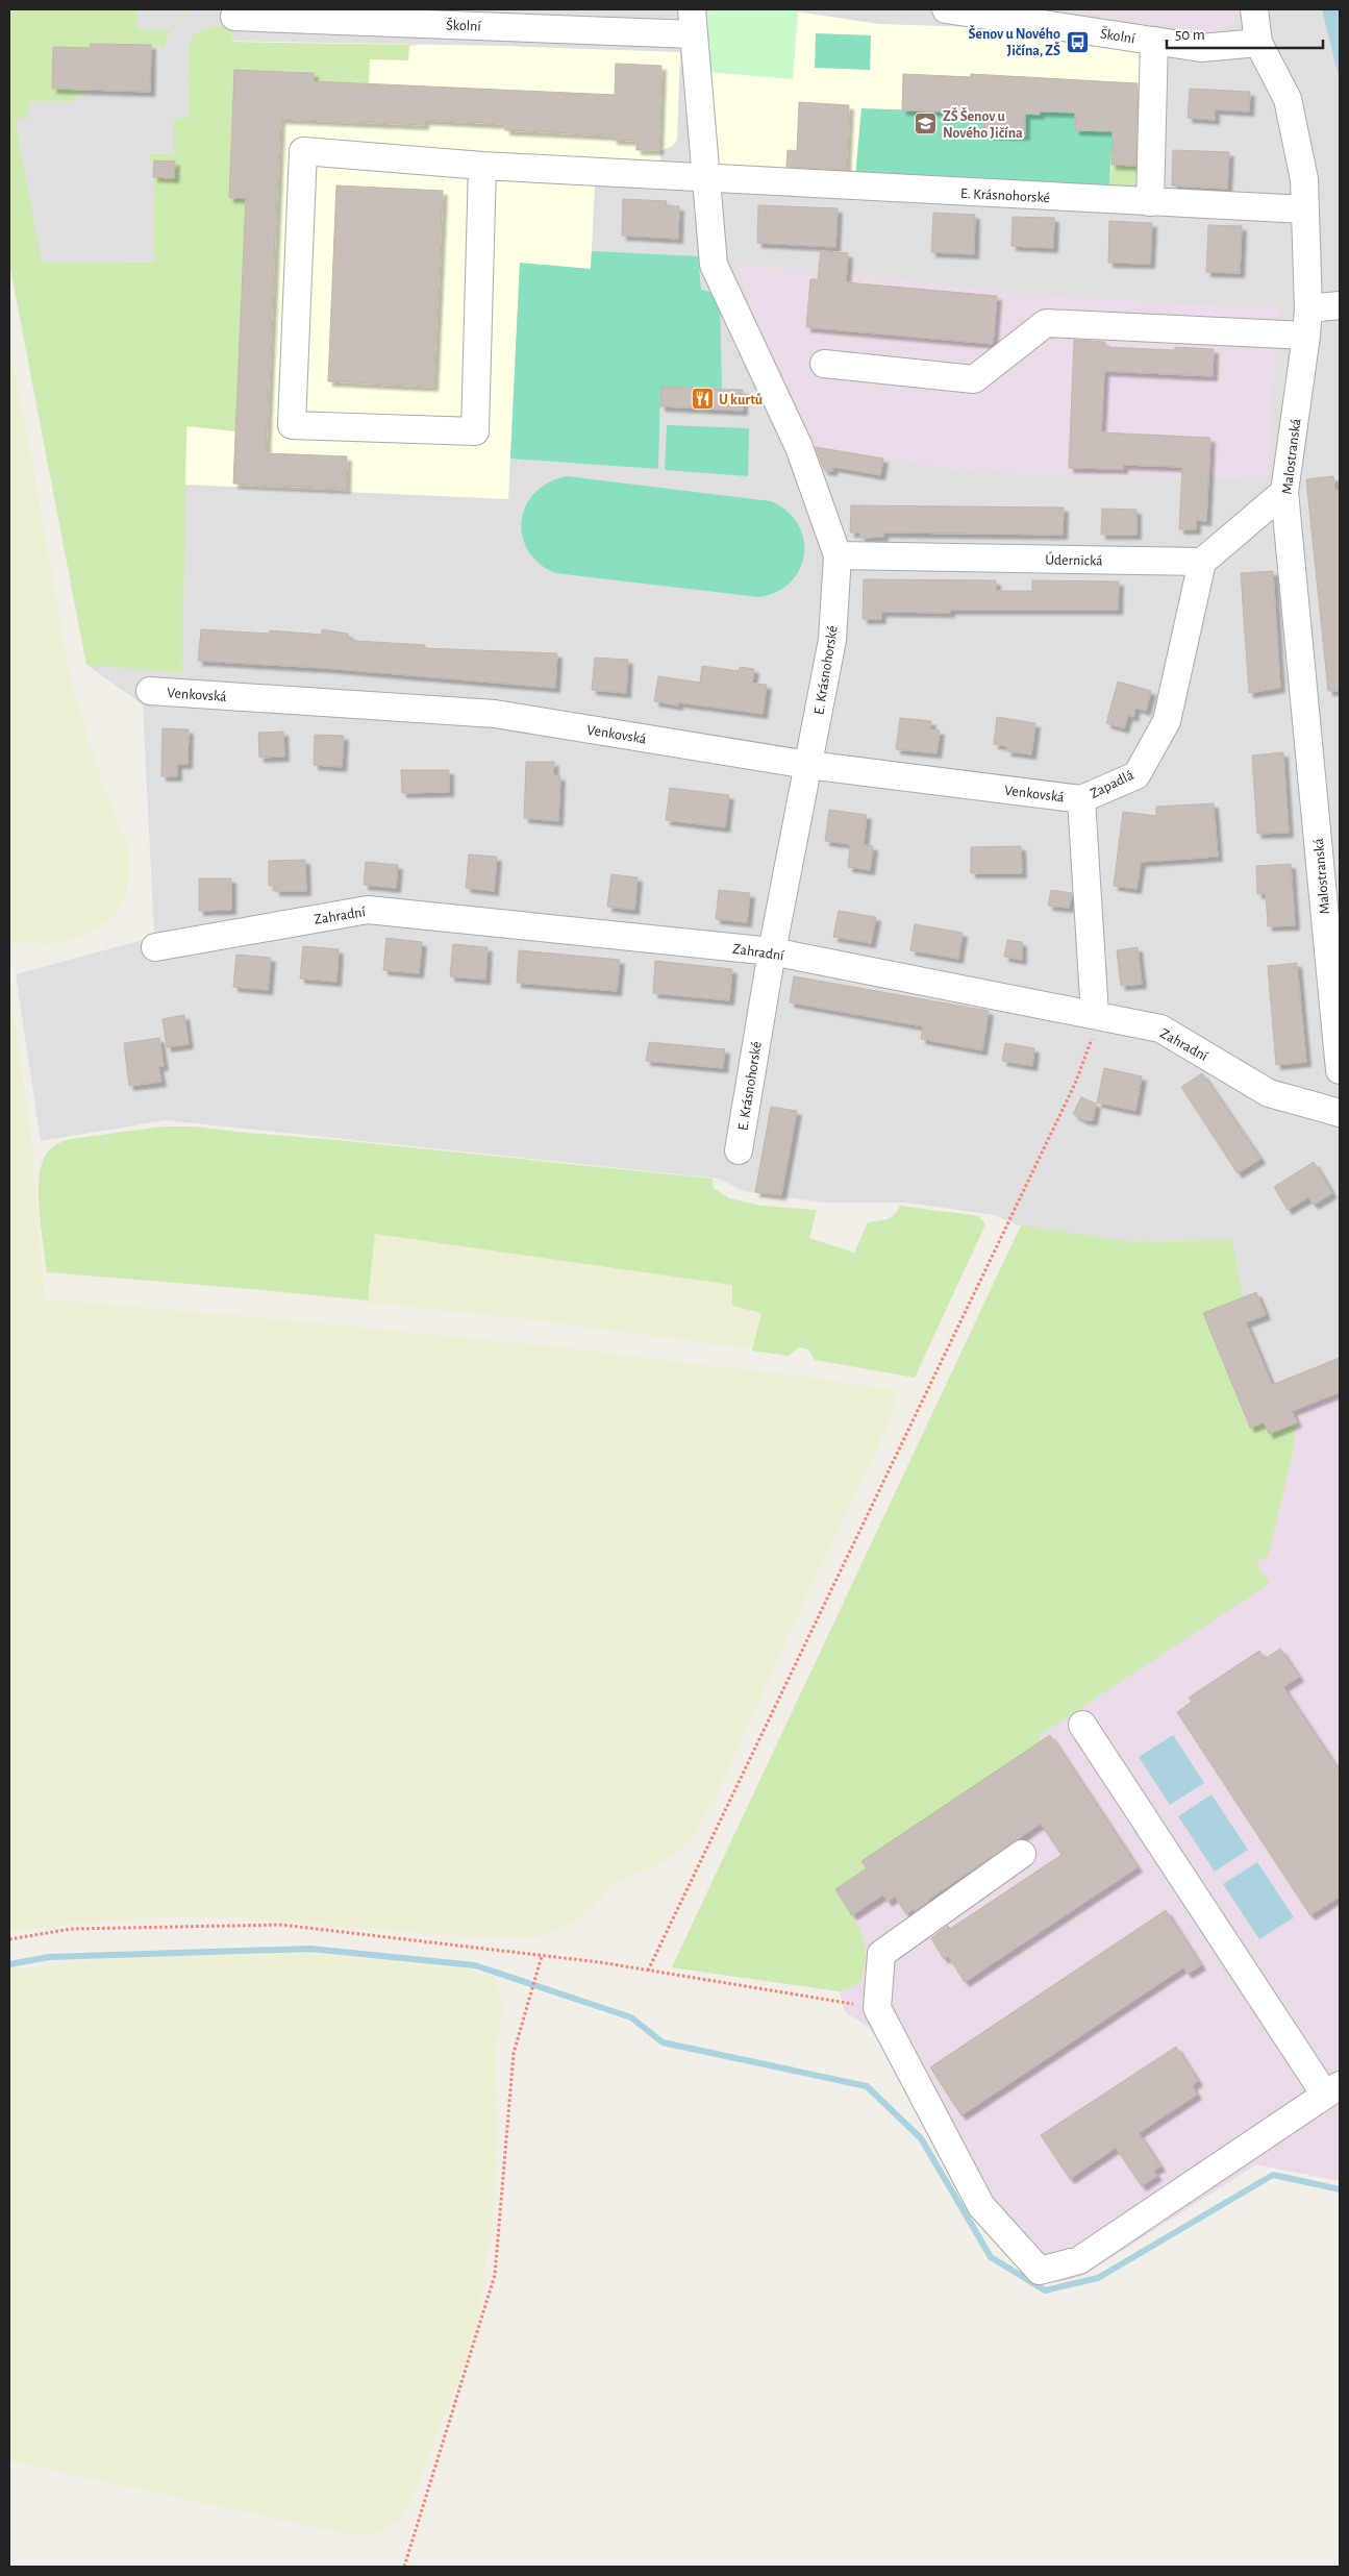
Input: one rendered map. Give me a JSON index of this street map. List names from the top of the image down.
{
  "streets": {
    "street": [
      "Školní",
      "E. Krásnohorské",
      "Malostranská",
      "Údernická",
      "Venkovská",
      "Zapadlá",
      "Zahradní"
    ]
  },
  "crossings": [
    ["Školní", "E. Krásnohorské"],
    ["Školní", "Malostranská"],
    ["E. Krásnohorské", "Malostranská"],
    ["E. Krásnohorské", "Údernická"],
    ["E. Krásnohorské", "Venkovská"],
    ["E. Krásnohorské", "Zahradní"],
    ["Údernická", "Zapadlá"],
    ["Venkovská", "Zapadlá"],
    ["Zapadlá", "Zahradní"]
  ],
  "places": {
    "bus stop": ["Šenov u Nového Jičína, ZŠ"],
    "school or university": ["ZŠ Šenov u Nového Jičína"],
    "restaurant": ["U kurtů"]
  },
  "scale_bar": "50 m"
}
